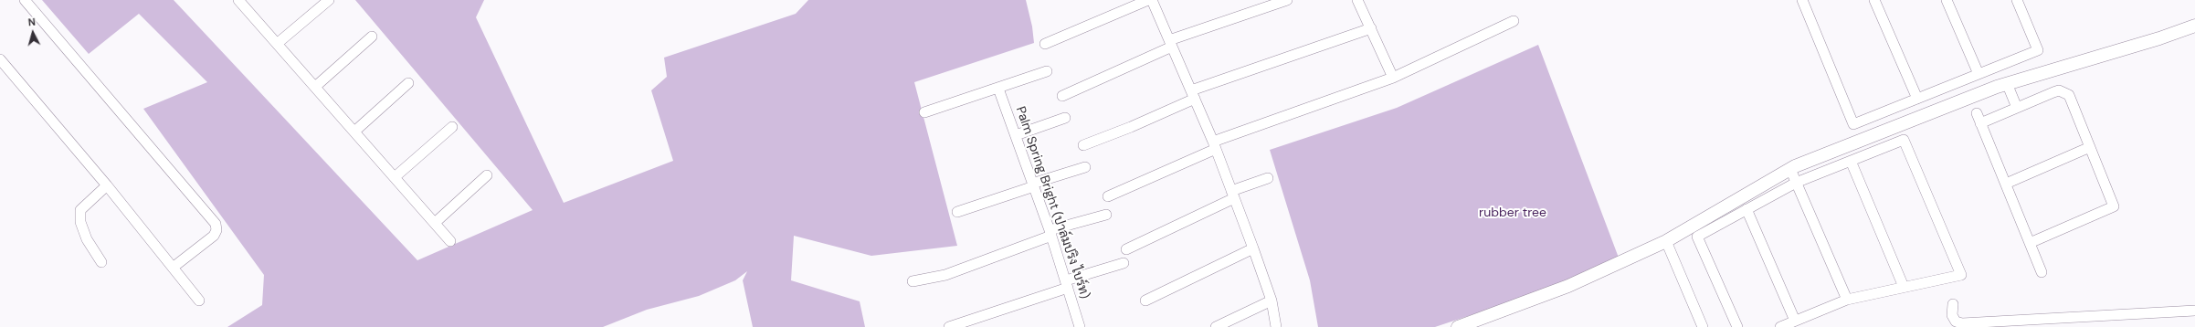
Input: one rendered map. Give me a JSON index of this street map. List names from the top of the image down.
{
  "streets": {
    "street": ["Palm Spring Bright (ปาล์มปริง ไบร์ท)"]
  },
  "parks": ["rubber tree"],
  "north": "top"
}
